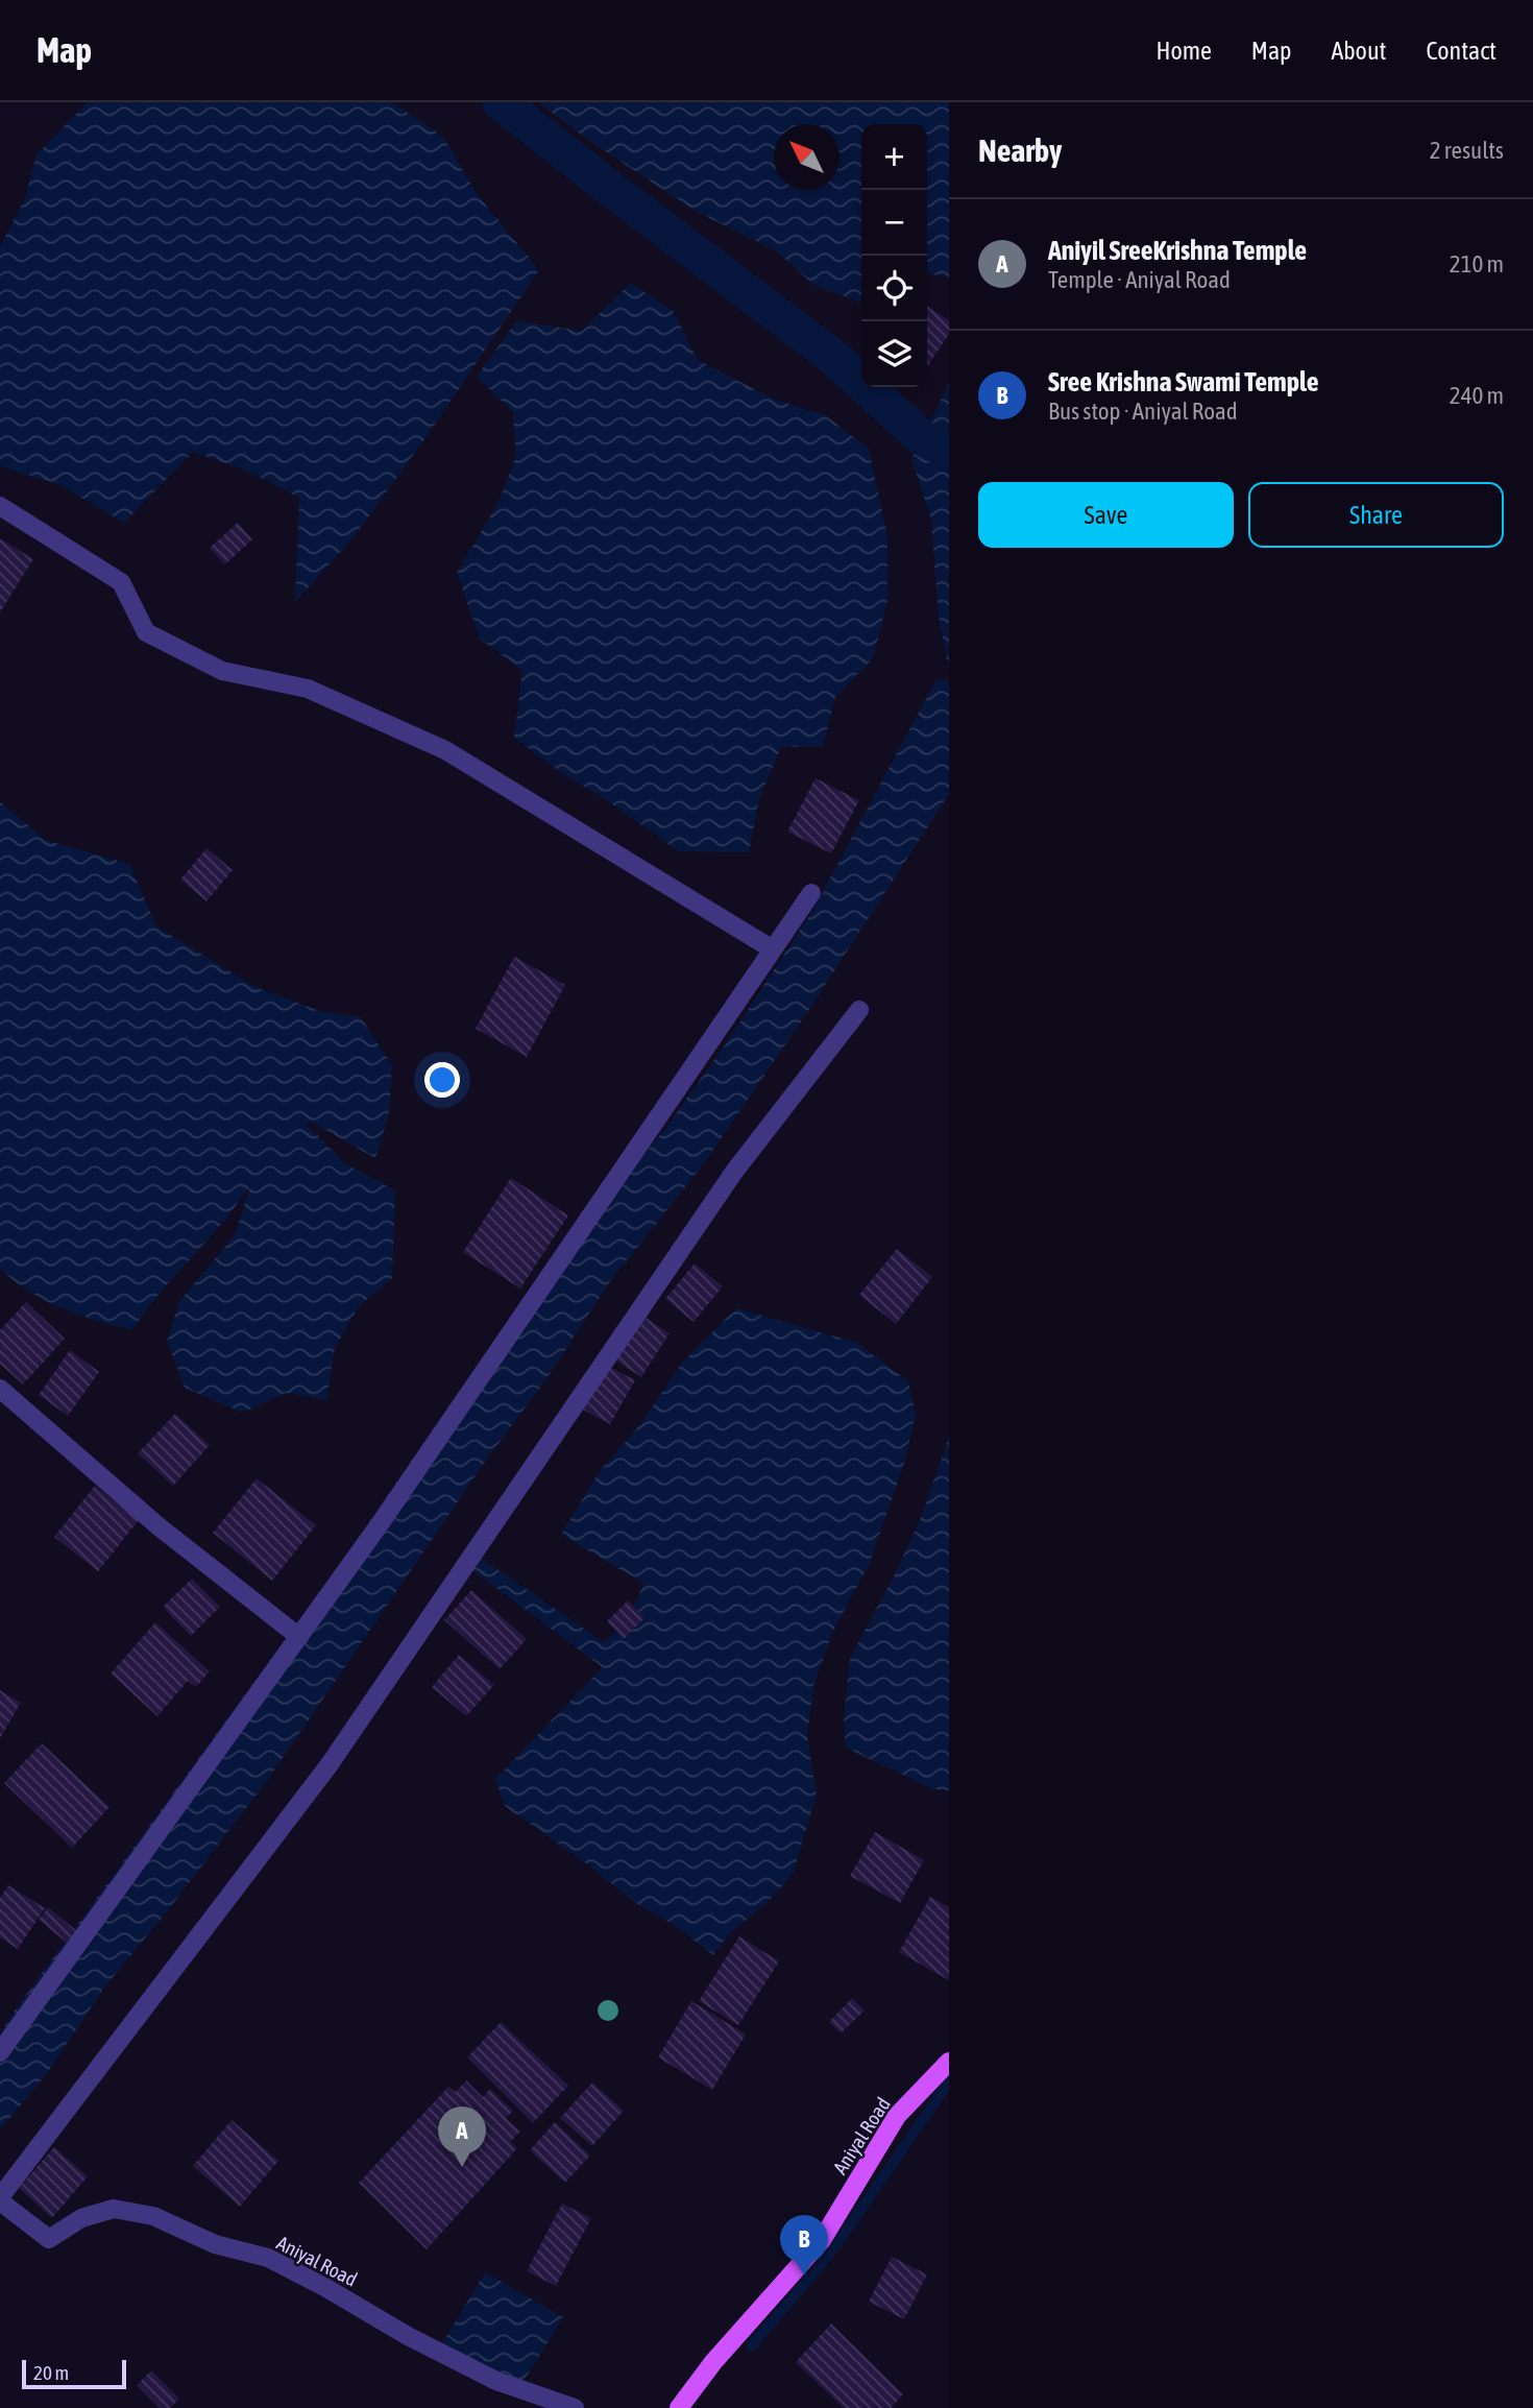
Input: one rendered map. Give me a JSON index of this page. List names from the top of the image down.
{
  "streets": {
    "main road": ["Aniyal Road"]
  },
  "scale_bar": "20 m",
  "north": "top left",
  "page": {
    "header": "Map",
    "nav": [
      "Home",
      "Map",
      "About",
      "Contact"
    ],
    "heading": ["Nearby", "2 results"],
    "map_buttons": ["+", "−"],
    "list": [
      {
        "mark": "A",
        "name": "Aniyil SreeKrishna Temple",
        "note": "Temple · Aniyal Road",
        "value": "210 m"
      },
      {
        "mark": "B",
        "name": "Sree Krishna Swami Temple",
        "note": "Bus stop · Aniyal Road",
        "value": "240 m"
      }
    ],
    "buttons": ["Save", "Share"],
    "pins": ["A", "B"],
    "scale": "20 m"
  }
}
